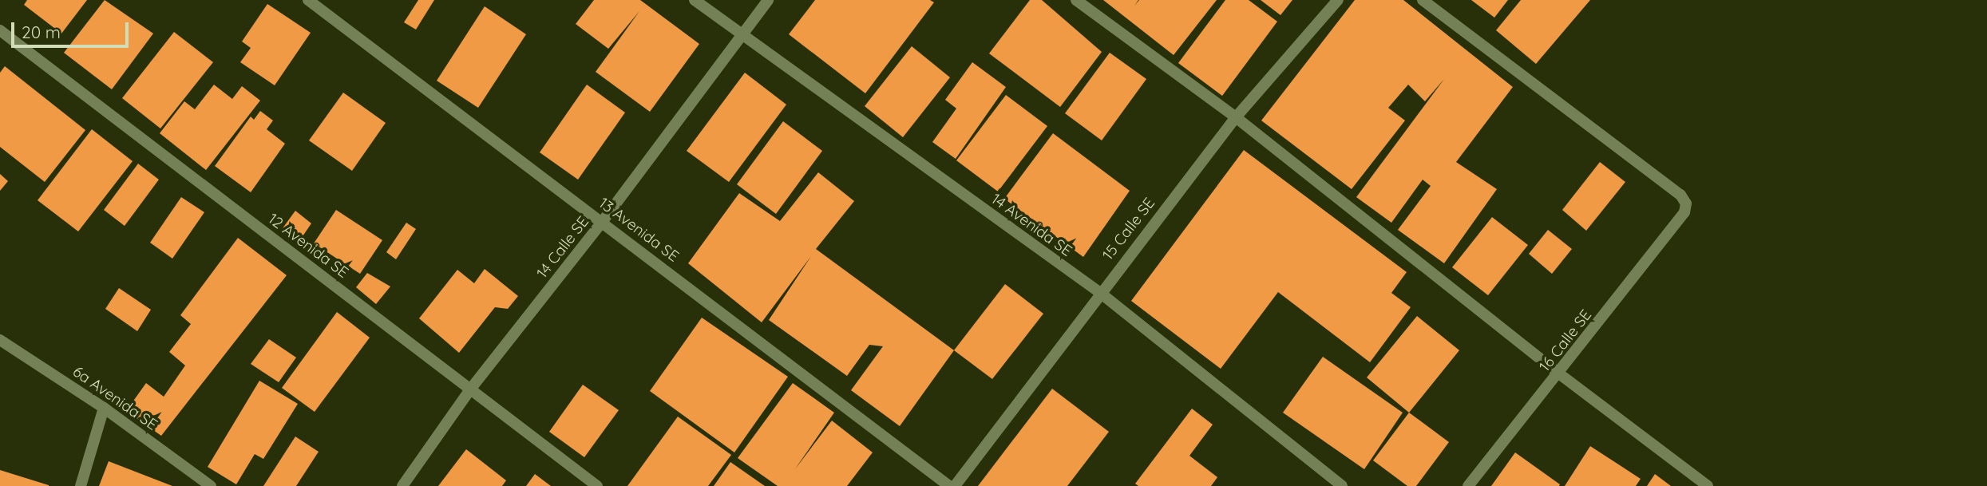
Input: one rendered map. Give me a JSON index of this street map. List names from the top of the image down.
{
  "streets": {
    "street": [
      "14 Avenida SE",
      "15 Calle SE",
      "13 Avenida SE",
      "12 Avenida SE",
      "14 Calle SE",
      "16 Calle SE",
      "6a Avenida SE"
    ]
  },
  "crossings": [
    ["14 Avenida SE", "15 Calle SE"],
    ["14 Avenida SE", "14 Calle SE"],
    ["13 Avenida SE", "14 Calle SE"],
    ["12 Avenida SE", "14 Calle SE"]
  ],
  "scale_bar": "20 m"
}
